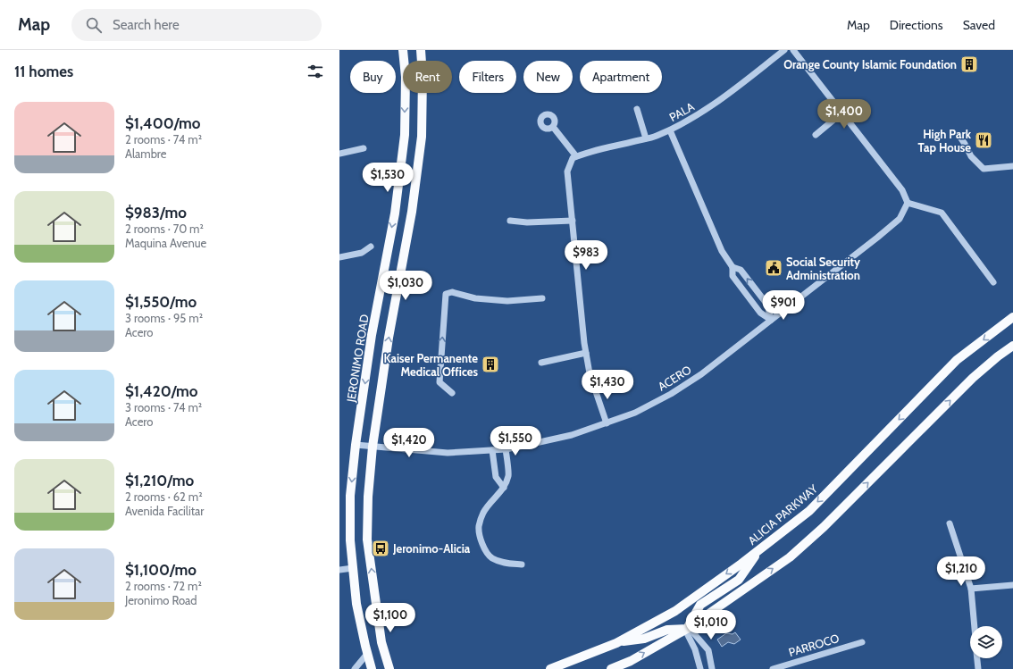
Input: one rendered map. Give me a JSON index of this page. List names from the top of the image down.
{
  "streets": {
    "main road": ["JERONIMO ROAD", "ALICIA PARKWAY"],
    "street": ["PALA", "ACERO", "PARROCO"]
  },
  "crossings": [
    ["JERONIMO ROAD", "ACERO"]
  ],
  "places": {
    "building": ["Orange County Islamic Foundation", "Kaiser Permanente Medical Offices"],
    "restaurant": ["High Park Tap House"],
    "public building": ["Social Security Administration"],
    "bus stop": ["Jeronimo-Alicia"]
  },
  "page": {
    "header": "Map",
    "search": "Search here",
    "nav": ["Map", "Directions", "Saved"],
    "heading": "11 homes",
    "chip": [
      "Buy",
      "Rent",
      "Filters",
      "New",
      "Apartment"
    ],
    "list": [
      {
        "name": "$1,400/mo",
        "note": "2 rooms · 74 m² · Alambre"
      },
      {
        "name": "$983/mo",
        "note": "2 rooms · 70 m² · Maquina Avenue"
      },
      {
        "name": "$1,550/mo",
        "note": "3 rooms · 95 m² · Acero"
      },
      {
        "name": "$1,420/mo",
        "note": "3 rooms · 74 m² · Acero"
      },
      {
        "name": "$1,210/mo",
        "note": "2 rooms · 62 m² · Avenida Facilitar"
      },
      {
        "name": "$1,100/mo",
        "note": "2 rooms · 72 m² · Jeronimo Road"
      }
    ],
    "price": [
      "$1,400",
      "$1,530",
      "$983",
      "$1,030",
      "$901",
      "$1,430",
      "$1,550",
      "$1,420",
      "$1,210",
      "$1,100",
      "$1,010"
    ]
  }
}
